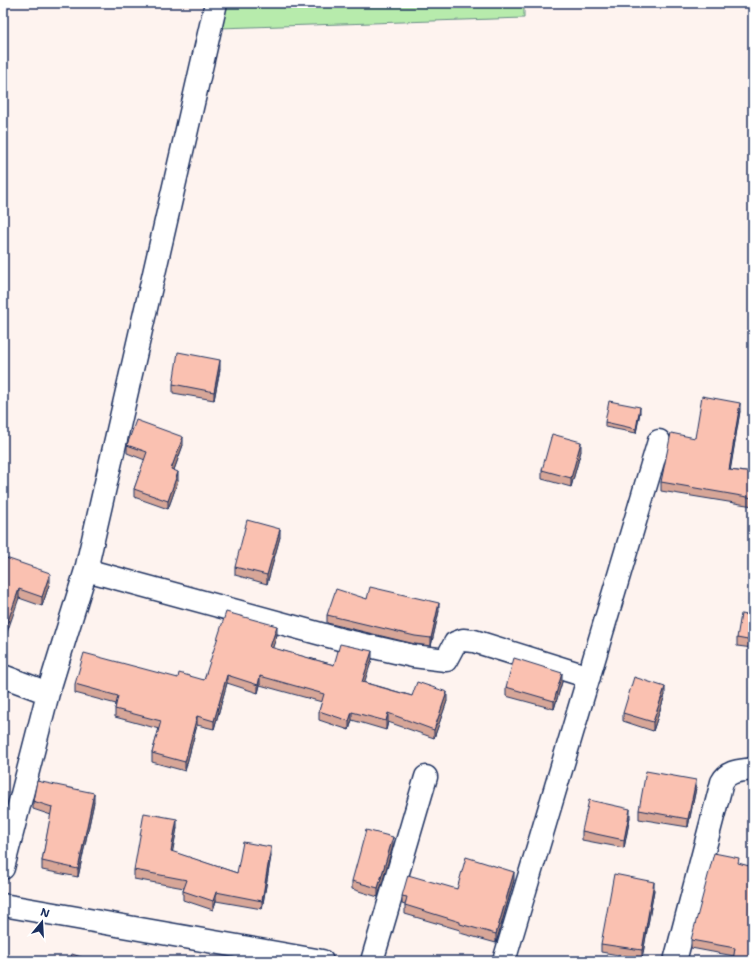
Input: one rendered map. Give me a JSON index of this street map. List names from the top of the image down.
{
  "north": "top"
}
